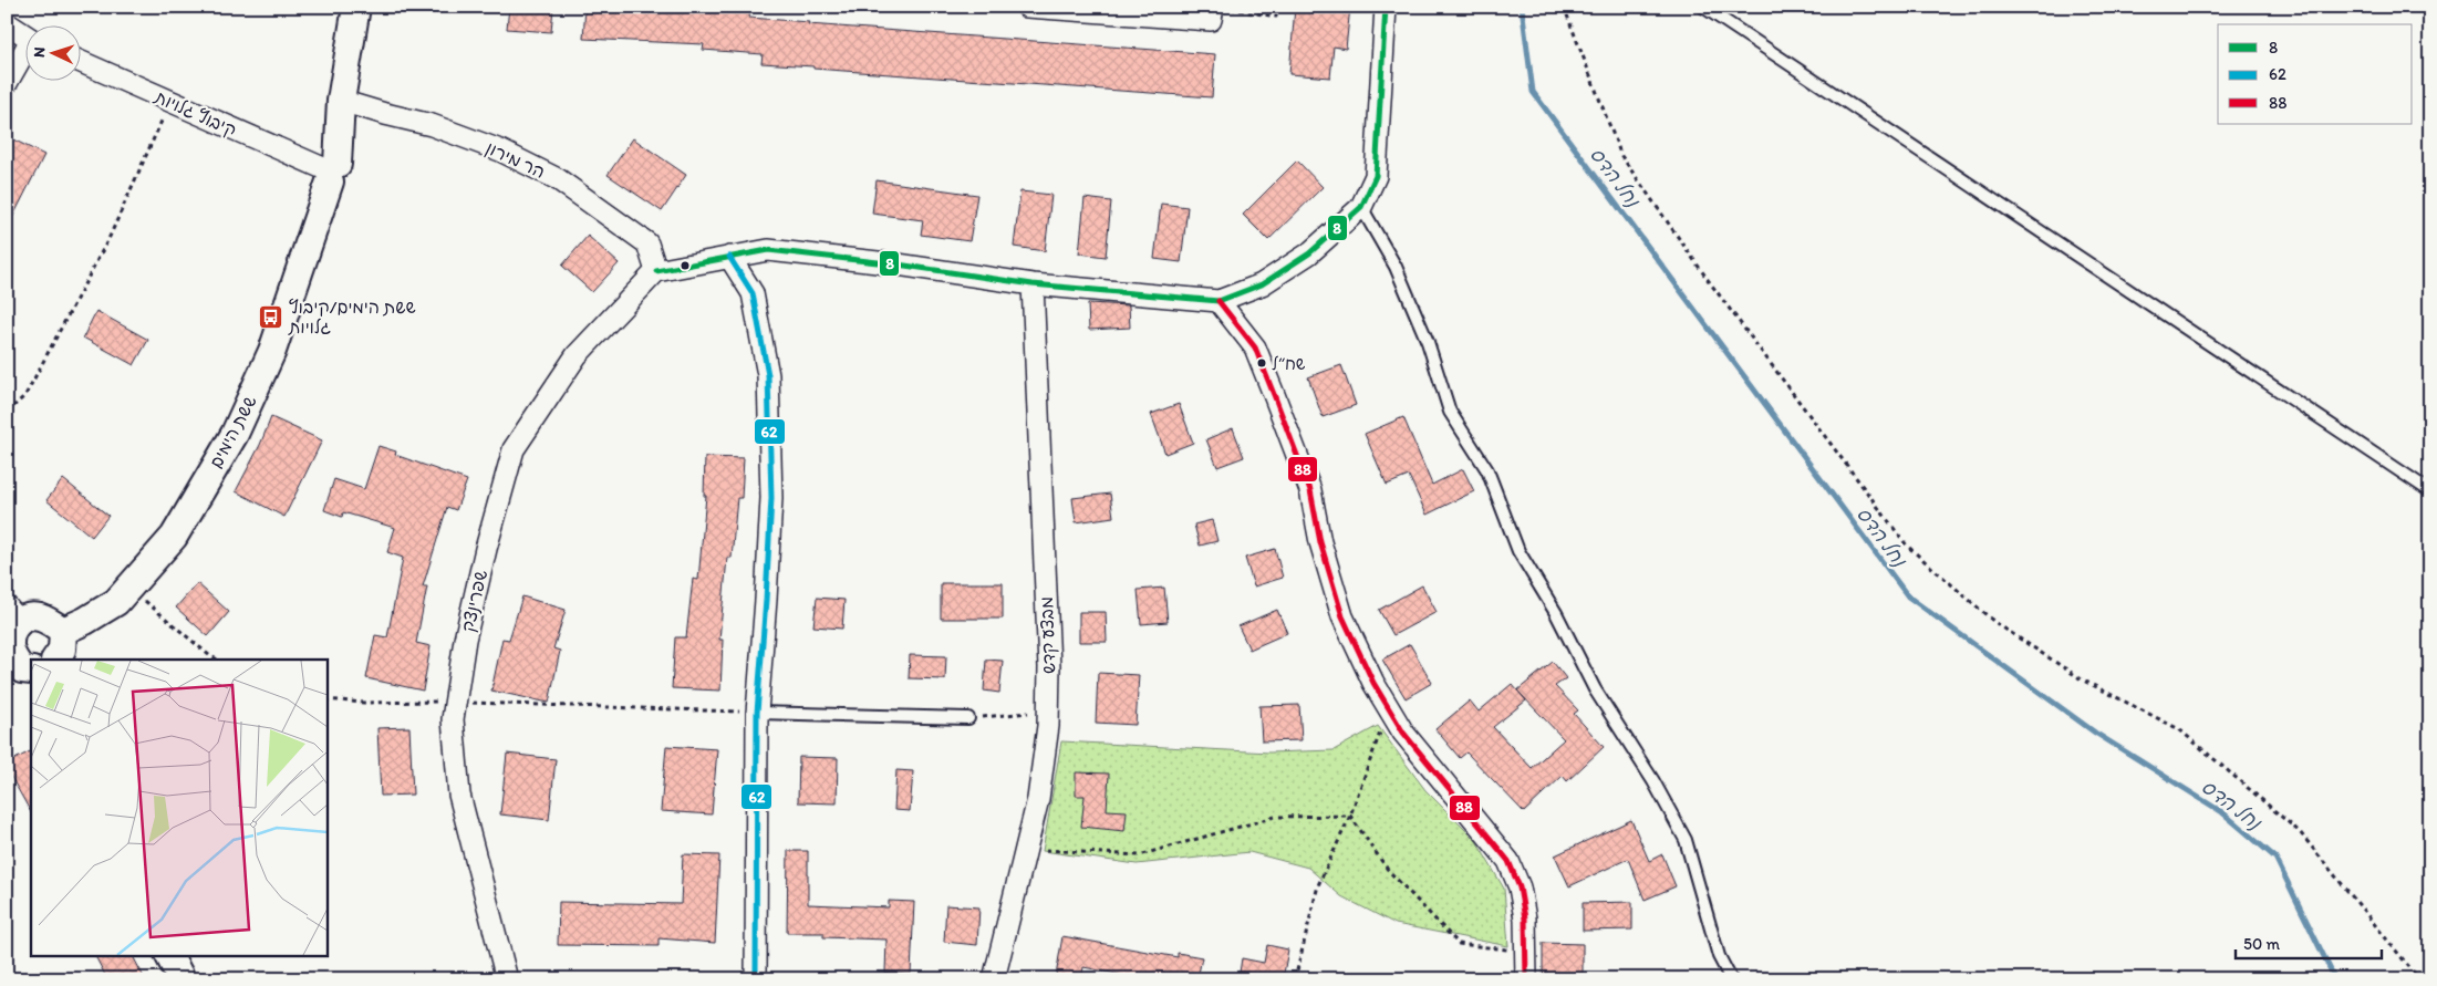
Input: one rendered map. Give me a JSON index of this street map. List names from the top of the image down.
{
  "streets": {
    "street": [
      "קיבוץ גלויות",
      "הר מירון",
      "ששת הימים",
      "שפרינצק",
      "מבצע קדש"
    ]
  },
  "crossings": [
    ["קיבוץ גלויות", "ששת הימים"],
    ["הר מירון", "ששת הימים"],
    ["הר מירון", "שפרינצק"]
  ],
  "water": ["נחל הדס"],
  "places": {
    "bus stop": ["ששת הימים/קיבוץ גלויות"],
    "other": ["שח״ל"]
  },
  "lines": ["transit line 8", "transit line 62", "transit line 88"],
  "legend": ["8", "62", "88"],
  "scale_bar": "50 m",
  "north": "left"
}
